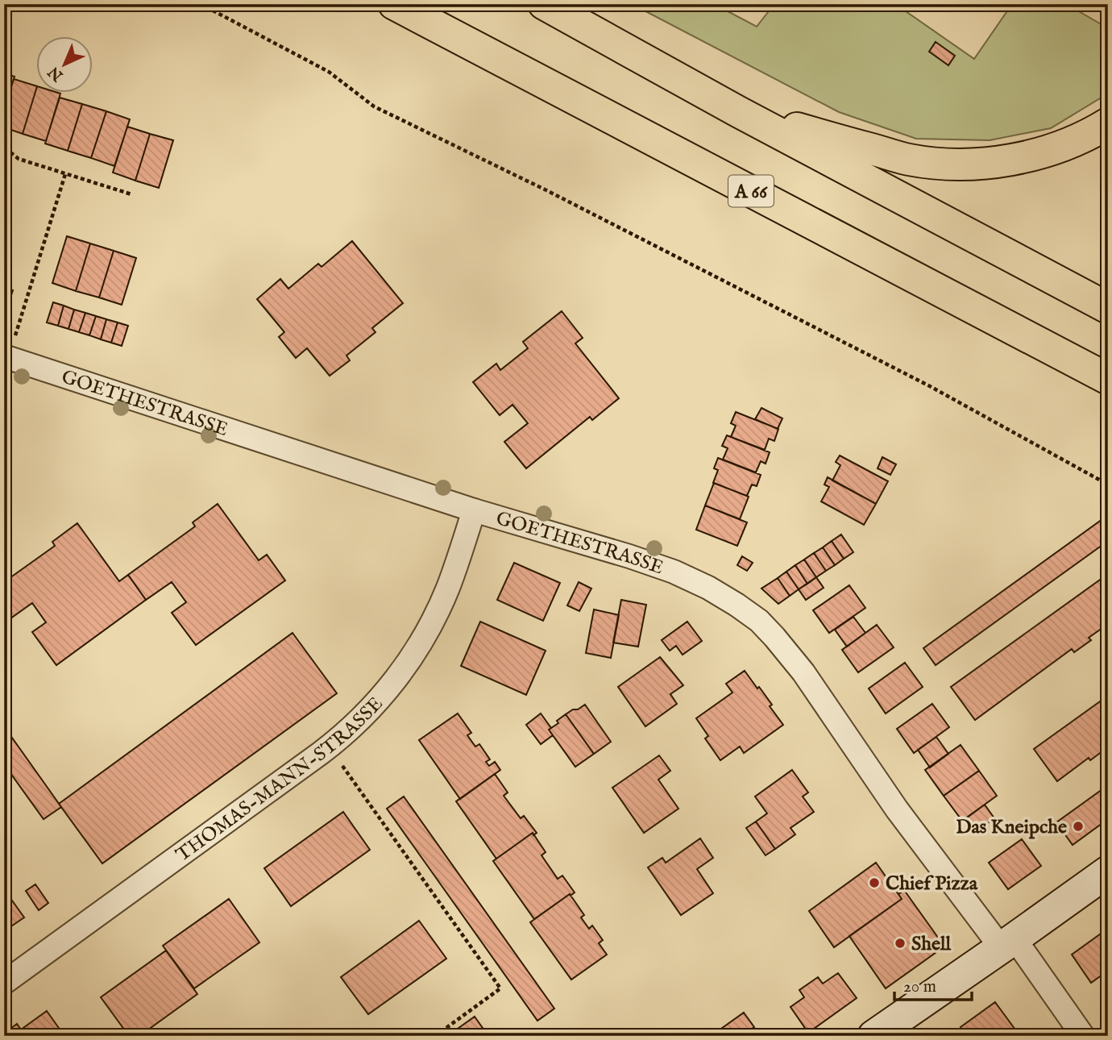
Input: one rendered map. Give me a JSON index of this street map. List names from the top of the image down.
{
  "streets": {
    "highway": ["A 66"],
    "street": ["GOETHESTRASSE", "THOMAS-MANN-STRASSE"]
  },
  "crossings": [
    ["GOETHESTRASSE", "THOMAS-MANN-STRASSE"]
  ],
  "places": ["Das Kneipche", "Chief Pizza", "Shell"],
  "scale_bar": "20 m",
  "north": "bottom left"
}
